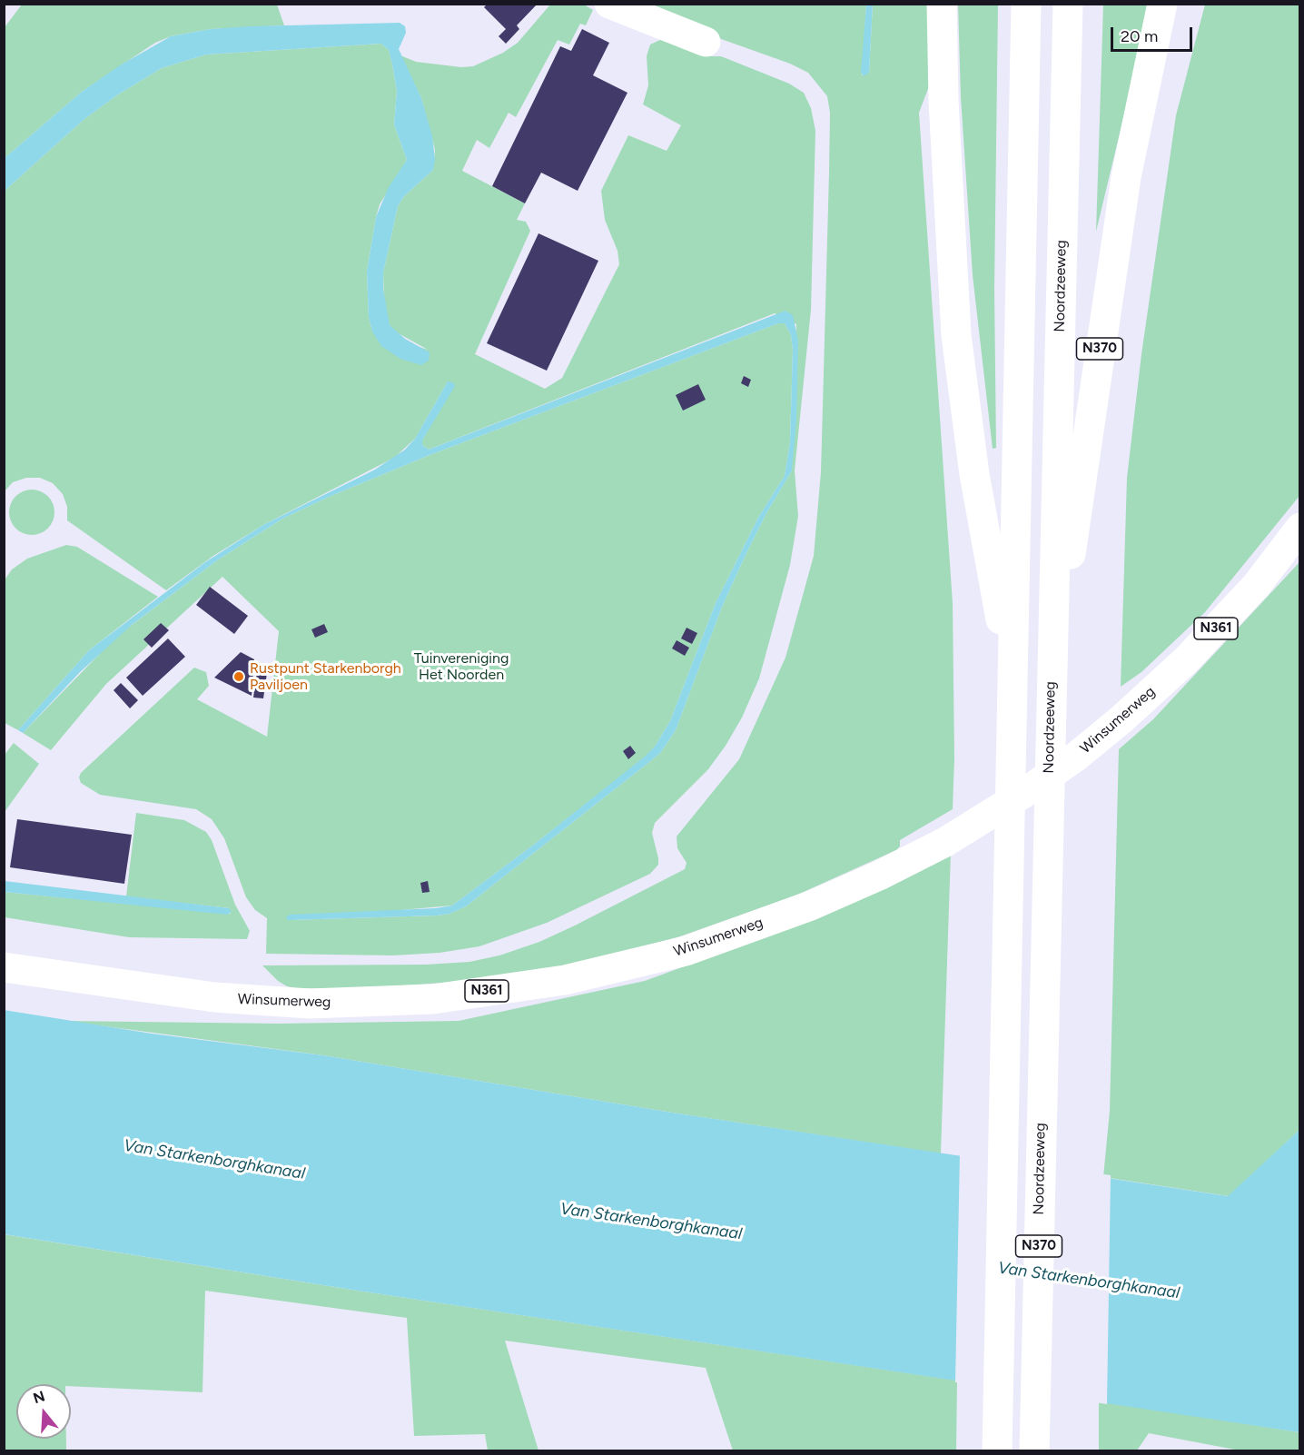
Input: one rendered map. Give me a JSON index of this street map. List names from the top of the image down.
{
  "streets": {
    "main road": [
      "Noordzeeweg",
      "N370",
      "N361",
      "Winsumerweg"
    ]
  },
  "crossings": [
    ["Noordzeeweg", "N370"]
  ],
  "water": ["Van Starkenborghkanaal"],
  "parks": ["Tuinvereniging Het Noorden"],
  "places": ["Rustpunt Starkenborgh Paviljoen"],
  "scale_bar": "20 m",
  "north": "top"
}
